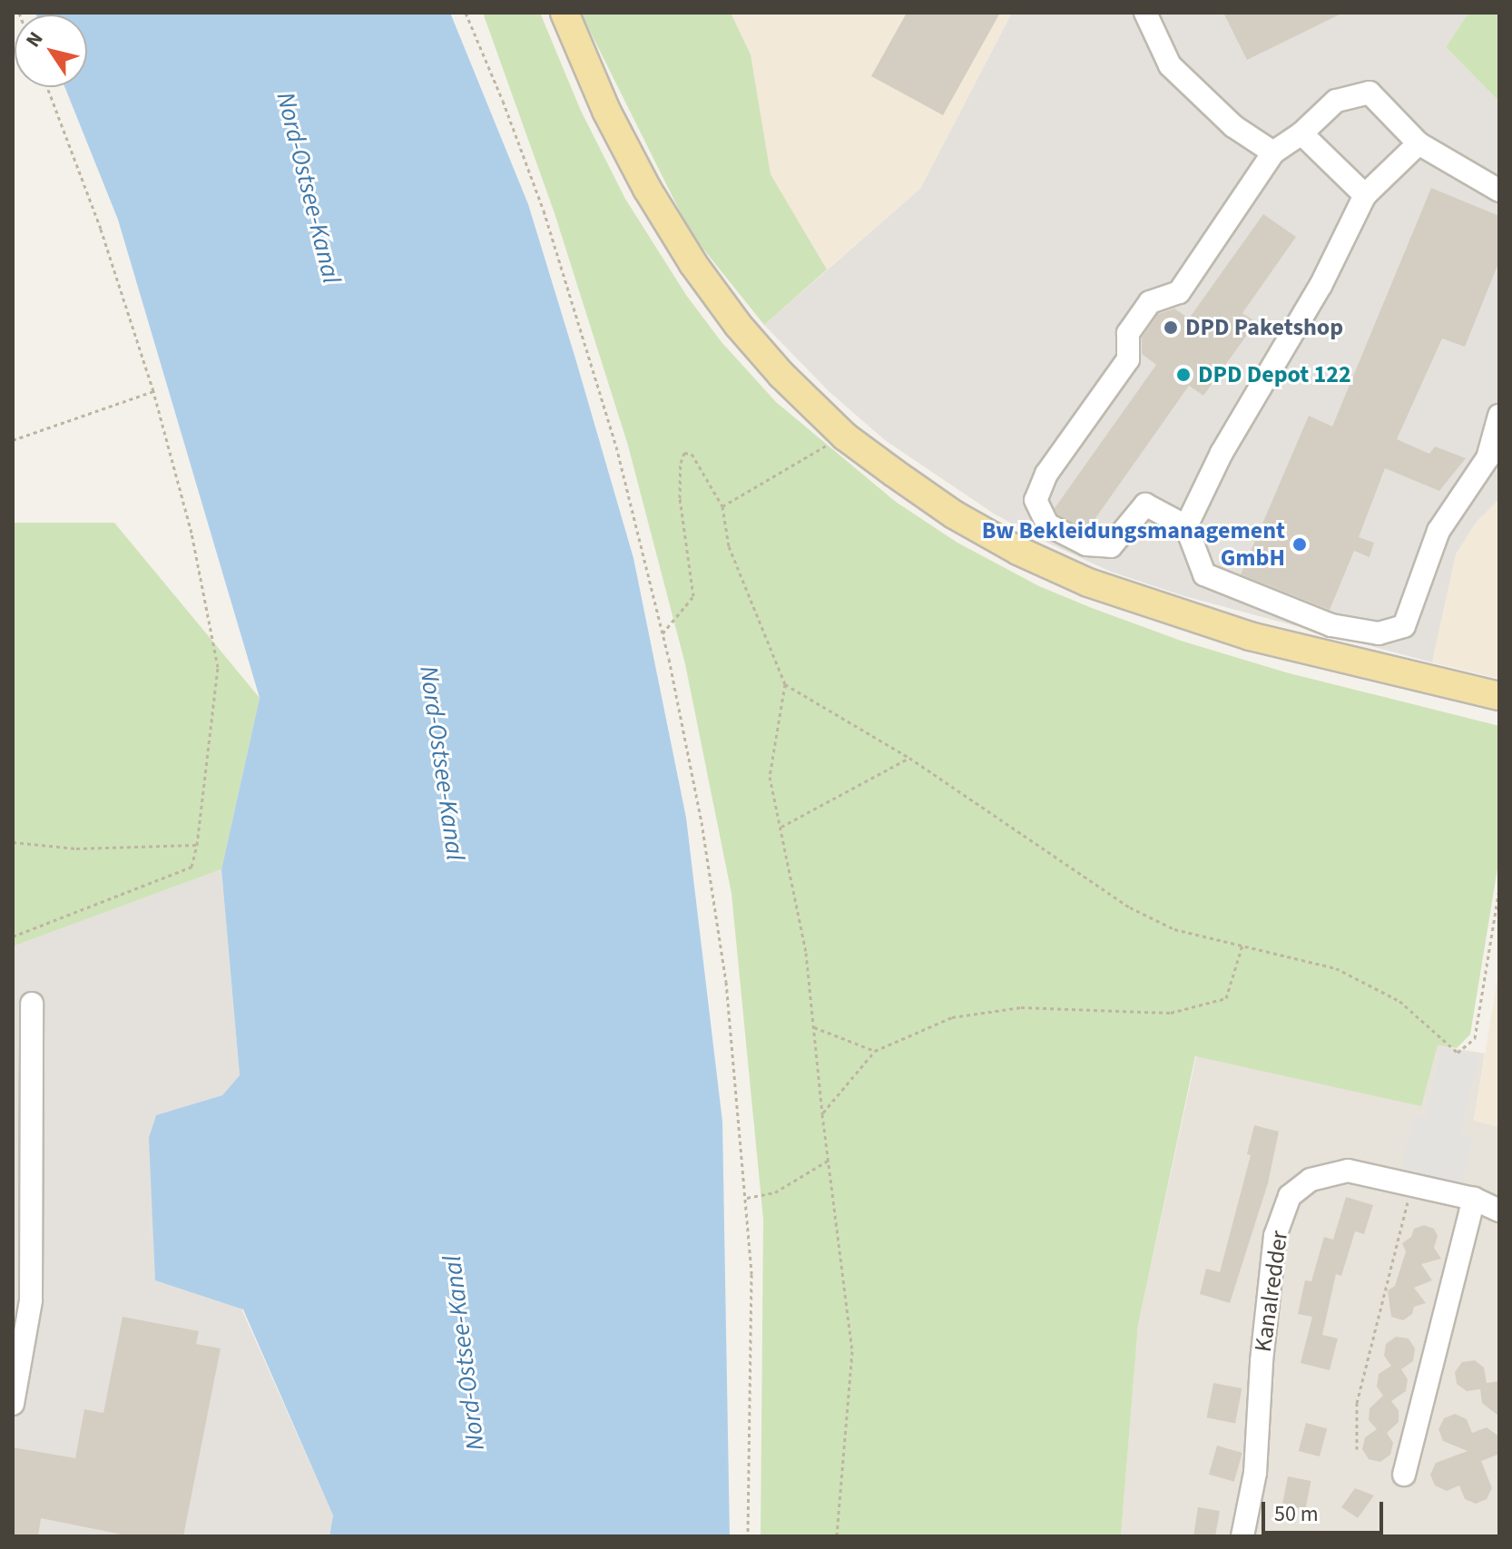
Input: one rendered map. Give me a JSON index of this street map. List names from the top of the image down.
{
  "streets": {
    "street": ["Kanalredder"]
  },
  "water": ["Nord-Ostsee-Kanal"],
  "places": ["DPD Paketshop", "DPD Depot 122", "Bw Bekleidungsmanagement GmbH"],
  "scale_bar": "50 m",
  "north": "top left"
}
